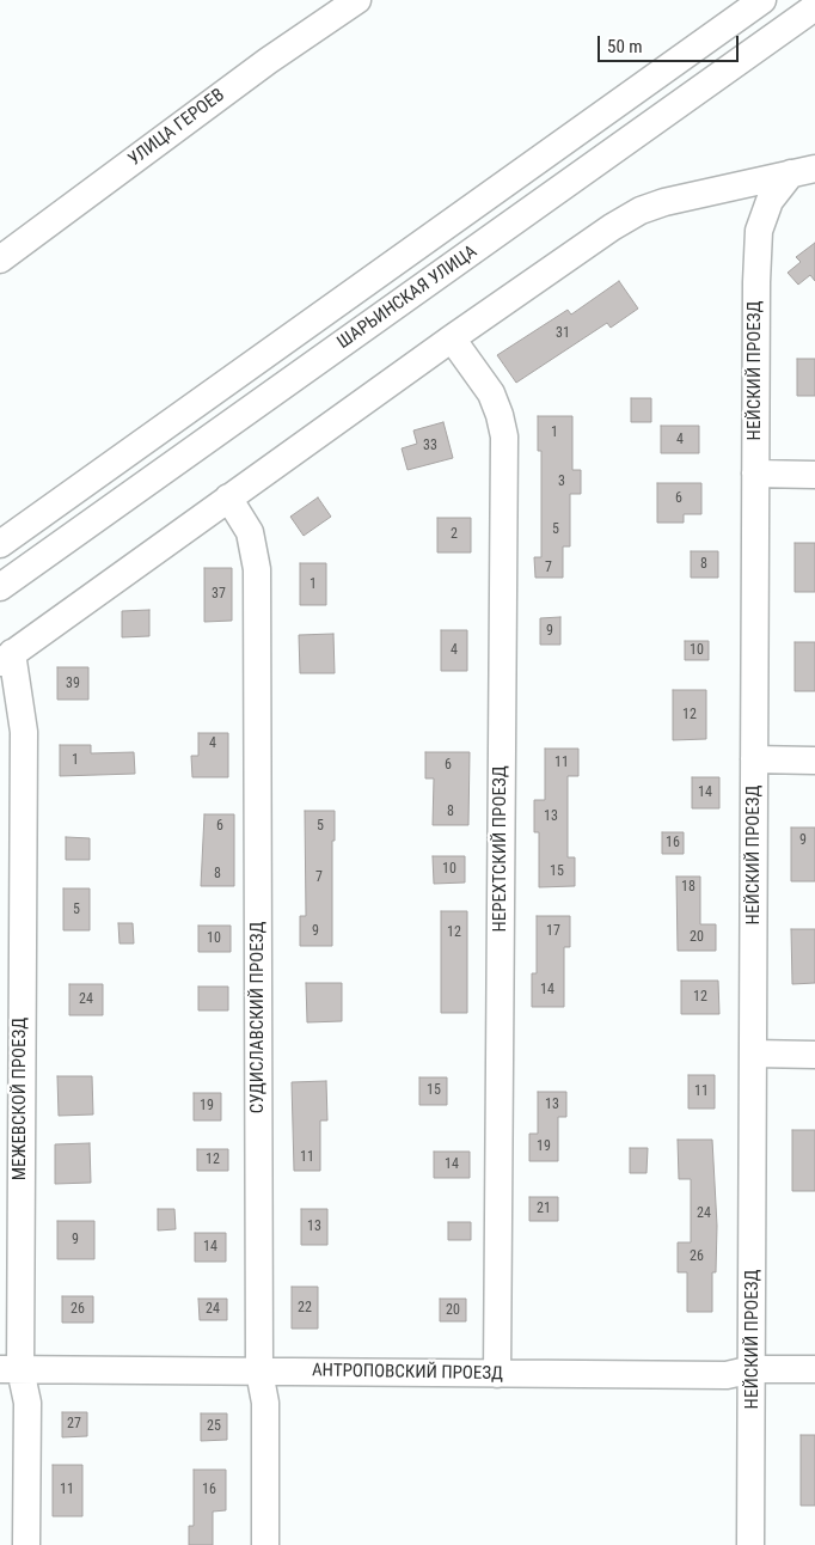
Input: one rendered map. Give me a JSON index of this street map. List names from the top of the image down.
{
  "streets": {
    "street": [
      "УЛИЦА ГЕРОЕВ",
      "ШАРЬИНСКАЯ УЛИЦА",
      "НЕЙСКИЙ ПРОЕЗД",
      "НЕРЕХТСКИЙ ПРОЕЗД",
      "СУДИСЛАВСКИЙ ПРОЕЗД",
      "МЕЖЕВСКОЙ ПРОЕЗД",
      "АНТРОПОВСКИЙ ПРОЕЗД"
    ]
  },
  "crossings": [
    ["НЕЙСКИЙ ПРОЕЗД", "АНТРОПОВСКИЙ ПРОЕЗД"],
    ["НЕРЕХТСКИЙ ПРОЕЗД", "АНТРОПОВСКИЙ ПРОЕЗД"],
    ["СУДИСЛАВСКИЙ ПРОЕЗД", "АНТРОПОВСКИЙ ПРОЕЗД"],
    ["МЕЖЕВСКОЙ ПРОЕЗД", "АНТРОПОВСКИЙ ПРОЕЗД"]
  ],
  "house_numbers": [
    "31",
    "1",
    "4",
    "33",
    "3",
    "6",
    "5",
    "2",
    "8",
    "7",
    "1",
    "37",
    "9",
    "4",
    "10",
    "39",
    "12",
    "4",
    "1",
    "11",
    "6",
    "14",
    "8",
    "13",
    "6",
    "5",
    "9",
    "16",
    "10",
    "15",
    "8",
    "7",
    "18",
    "5",
    "9",
    "17",
    "12",
    "20",
    "10",
    "14",
    "12",
    "24",
    "15",
    "11",
    "13",
    "19",
    "19",
    "11",
    "12",
    "14",
    "21",
    "24",
    "13",
    "9",
    "14",
    "26",
    "22",
    "26",
    "24",
    "20",
    "27",
    "25",
    "11",
    "16"
  ],
  "scale_bar": "50 m"
}
